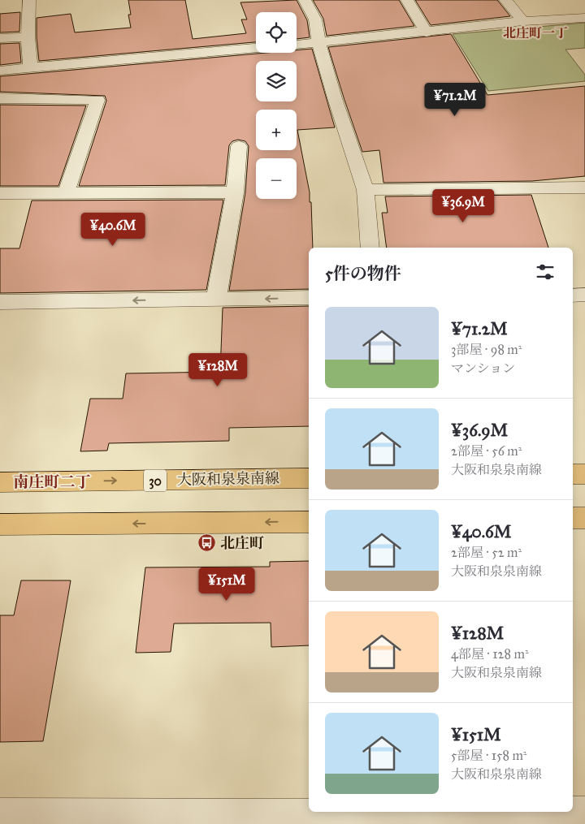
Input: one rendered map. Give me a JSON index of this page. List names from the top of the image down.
{
  "streets": {
    "main road": ["大阪和泉泉南線", "30"]
  },
  "districts": ["北庄町一丁", "南庄町二丁"],
  "places": {
    "bus stop": ["北庄町"]
  },
  "page": {
    "map_buttons": ["+", "−"],
    "price": [
      "¥71.2M",
      "¥36.9M",
      "¥40.6M",
      "¥128M",
      "¥151M"
    ],
    "heading": "5件の物件",
    "list": [
      {
        "name": "¥71.2M",
        "note": "3部屋 · 98 m² · マンション"
      },
      {
        "name": "¥36.9M",
        "note": "2部屋 · 56 m² · 大阪和泉泉南線"
      },
      {
        "name": "¥40.6M",
        "note": "2部屋 · 52 m² · 大阪和泉泉南線"
      },
      {
        "name": "¥128M",
        "note": "4部屋 · 128 m² · 大阪和泉泉南線"
      },
      {
        "name": "¥151M",
        "note": "5部屋 · 158 m² · 大阪和泉泉南線"
      }
    ]
  }
}
